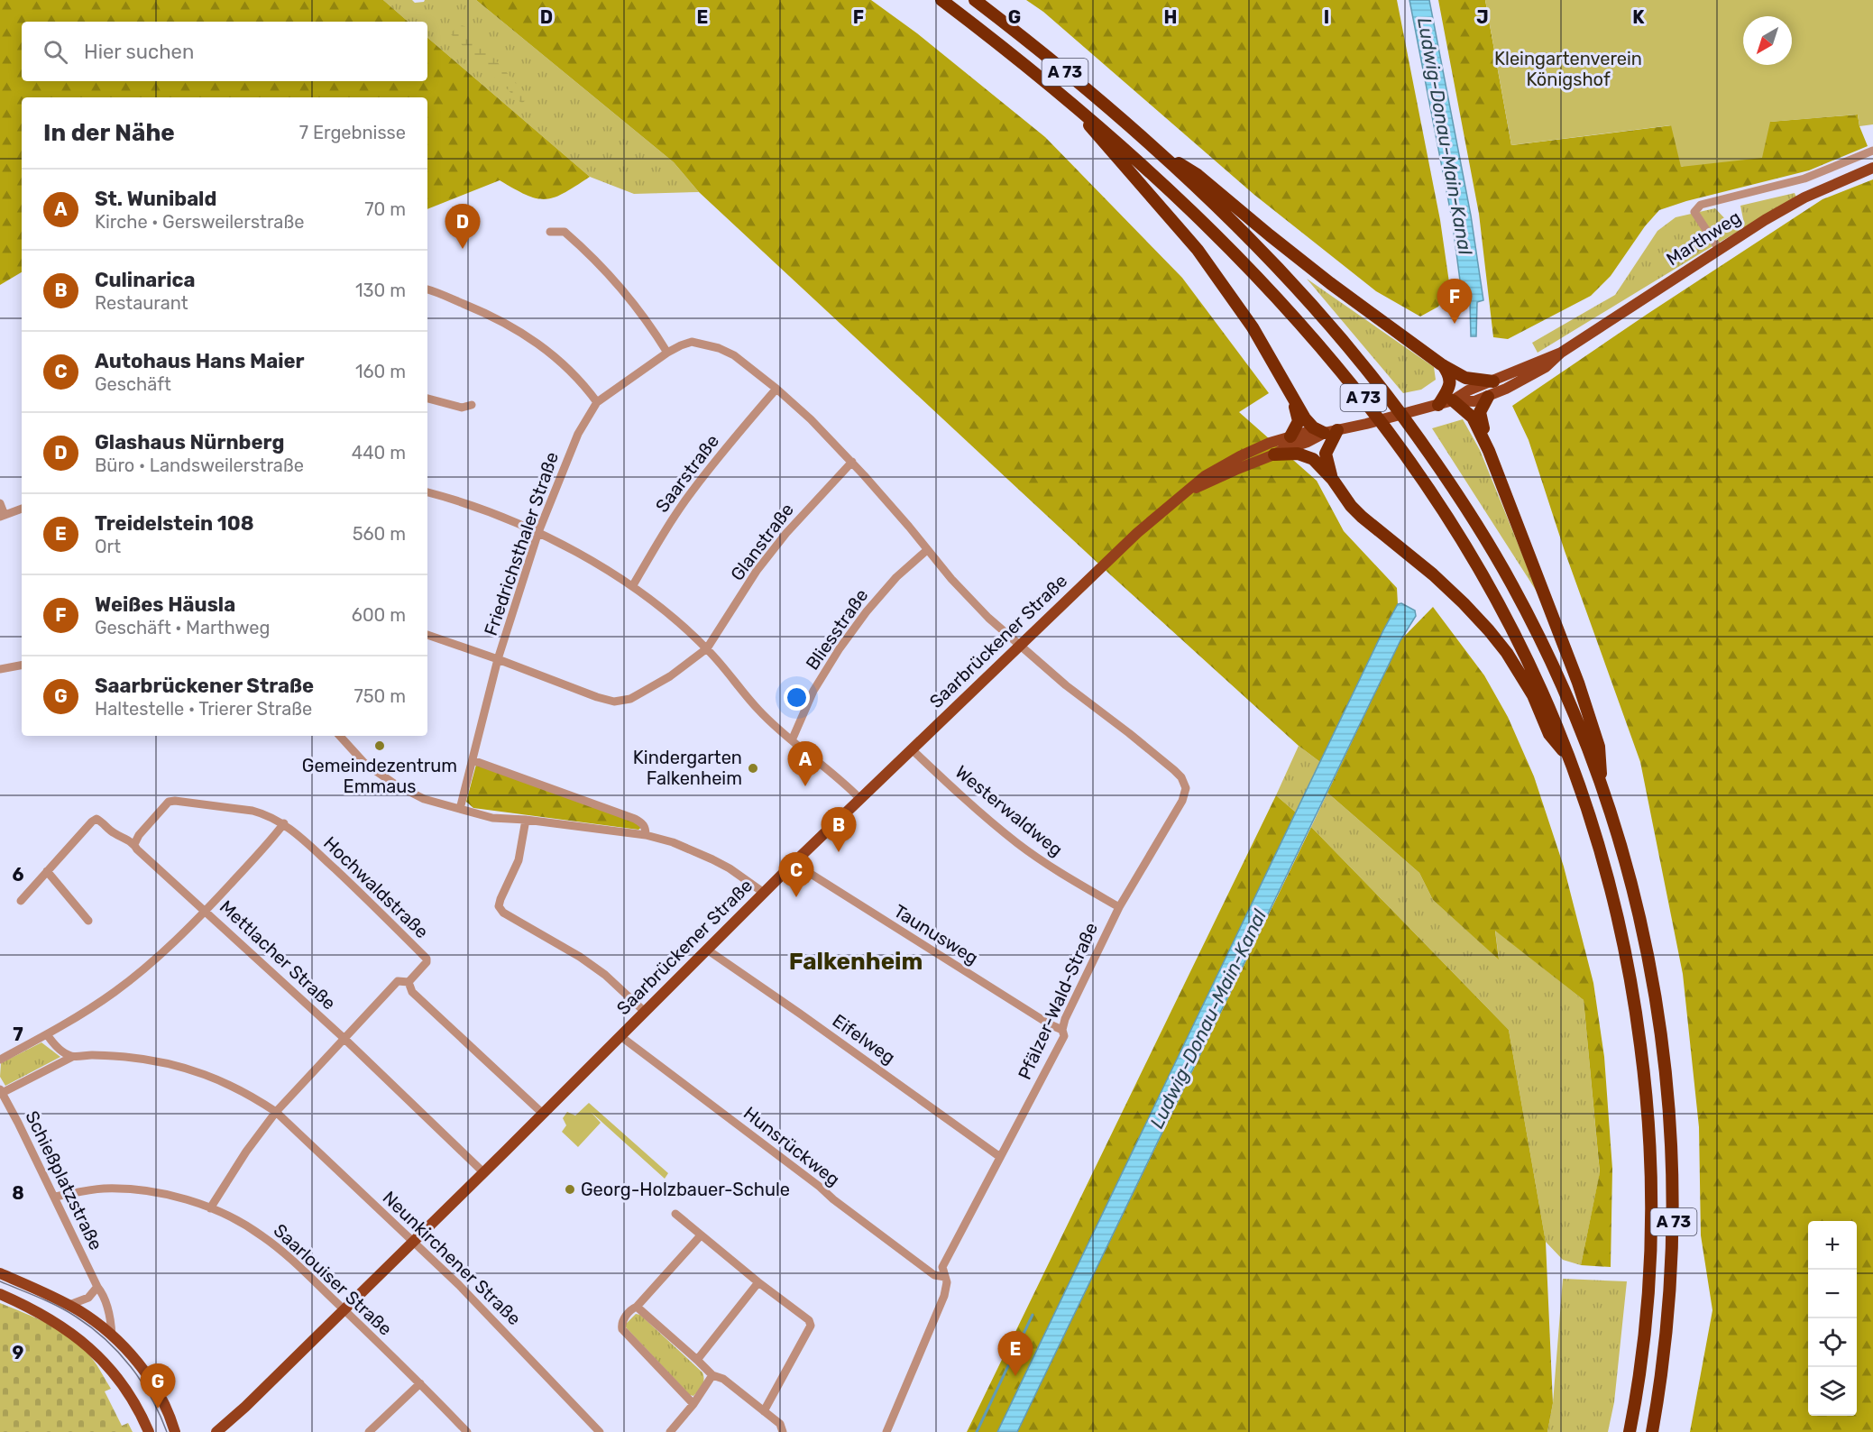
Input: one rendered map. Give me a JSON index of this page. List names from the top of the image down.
{
  "streets": {
    "highway": ["A 73"],
    "main road": ["Marthweg", "Saarbrückener Straße"],
    "street": [
      "Saarstraße",
      "Glanstraße",
      "Friedrichsthaler Straße",
      "Bliesstraße",
      "Westerwaldweg",
      "Hochwaldstraße",
      "Taunusweg",
      "Mettlacher Straße",
      "Pfälzer-Wald-Straße",
      "Eifelweg",
      "Hunsrückweg",
      "Schießplatzstraße",
      "Neunkirchener Straße",
      "Saarlouiser Straße"
    ]
  },
  "crossings": [
    ["A 73", "Marthweg"],
    ["A 73", "Saarbrückener Straße"],
    ["Marthweg", "Saarbrückener Straße"],
    ["Saarstraße", "Friedrichsthaler Straße"],
    ["Glanstraße", "Friedrichsthaler Straße"],
    ["Friedrichsthaler Straße", "Bliesstraße"],
    ["Friedrichsthaler Straße", "Saarbrückener Straße"],
    ["Friedrichsthaler Straße", "Pfälzer-Wald-Straße"],
    ["Saarbrückener Straße", "Westerwaldweg"],
    ["Saarbrückener Straße", "Taunusweg"],
    ["Saarbrückener Straße", "Mettlacher Straße"],
    ["Saarbrückener Straße", "Pfälzer-Wald-Straße"],
    ["Saarbrückener Straße", "Eifelweg"],
    ["Saarbrückener Straße", "Hunsrückweg"],
    ["Saarbrückener Straße", "Neunkirchener Straße"],
    ["Saarbrückener Straße", "Saarlouiser Straße"],
    ["Westerwaldweg", "Pfälzer-Wald-Straße"],
    ["Hochwaldstraße", "Mettlacher Straße"],
    ["Taunusweg", "Pfälzer-Wald-Straße"],
    ["Pfälzer-Wald-Straße", "Eifelweg"],
    ["Pfälzer-Wald-Straße", "Hunsrückweg"],
    ["Schießplatzstraße", "Saarlouiser Straße"]
  ],
  "districts": ["Falkenheim"],
  "water": ["Ludwig-Donau-Main-Kanal"],
  "parks": ["Kleingartenverein Königshof"],
  "places": ["Gemeindezentrum Emmaus", "Kindergarten Falkenheim", "Georg-Holzbauer-Schule"],
  "north": "bottom left",
  "page": {
    "search": "Hier suchen",
    "heading": ["In der Nähe", "7 Ergebnisse"],
    "list": [
      {
        "mark": "A",
        "name": "St. Wunibald",
        "note": "Kirche · Gersweilerstraße",
        "value": "70 m"
      },
      {
        "mark": "B",
        "name": "Culinarica",
        "note": "Restaurant",
        "value": "130 m"
      },
      {
        "mark": "C",
        "name": "Autohaus Hans Maier",
        "note": "Geschäft",
        "value": "160 m"
      },
      {
        "mark": "D",
        "name": "Glashaus Nürnberg",
        "note": "Büro · Landsweilerstraße",
        "value": "440 m"
      },
      {
        "mark": "E",
        "name": "Treidelstein 108",
        "note": "Ort",
        "value": "560 m"
      },
      {
        "mark": "F",
        "name": "Weißes Häusla",
        "note": "Geschäft · Marthweg",
        "value": "600 m"
      },
      {
        "mark": "G",
        "name": "Saarbrückener Straße",
        "note": "Haltestelle · Trierer Straße",
        "value": "750 m"
      }
    ],
    "pins": [
      "D",
      "F",
      "A",
      "B",
      "C",
      "E",
      "G"
    ],
    "map_buttons": ["+", "−"]
  },
  "grid": {
    "columns": [
      "D",
      "E",
      "F",
      "G",
      "H",
      "I",
      "J",
      "K"
    ],
    "rows": [
      "6",
      "7",
      "8",
      "9"
    ]
  }
}
